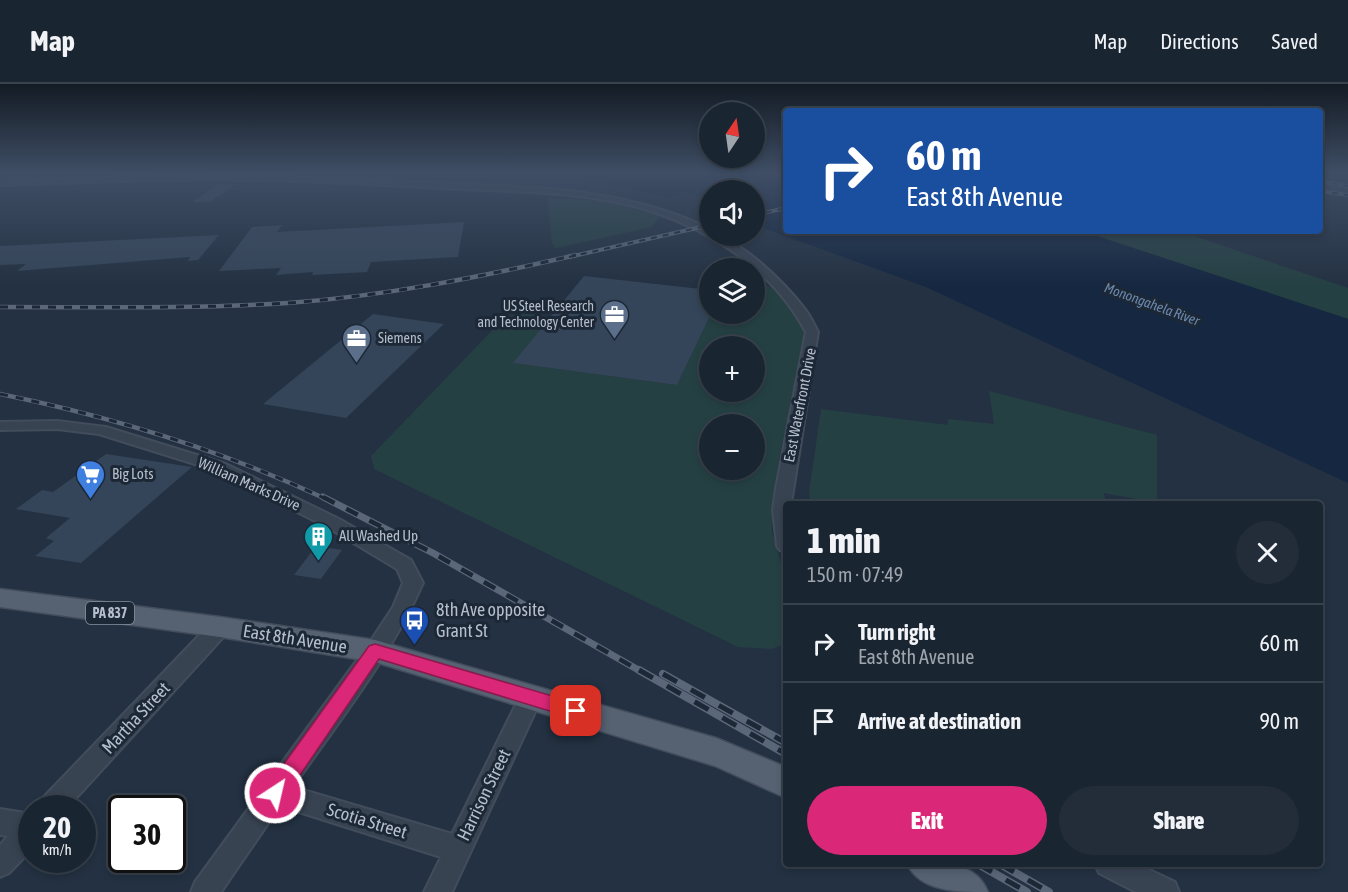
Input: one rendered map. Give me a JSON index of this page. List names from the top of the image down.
{
  "streets": {
    "main road": ["PA 837", "East 8th Avenue"],
    "street": [
      "East Waterfront Drive",
      "William Marks Drive",
      "Martha Street",
      "Harrison Street",
      "Scotia Street"
    ]
  },
  "crossings": [
    ["William Marks Drive", "East 8th Avenue"],
    ["East 8th Avenue", "Martha Street"],
    ["East 8th Avenue", "Harrison Street"],
    ["Harrison Street", "Scotia Street"]
  ],
  "water": ["Monongahela River"],
  "places": {
    "office": ["US Steel Research and Technology Center", "Siemens"],
    "supermarket": ["Big Lots"],
    "building": ["All Washed Up"],
    "bus stop": ["8th Ave opposite Grant St"]
  },
  "north": "top",
  "page": {
    "header": "Map",
    "nav": ["Map", "Directions", "Saved"],
    "map_buttons": ["+", "−"],
    "turn": ["60 m", "East 8th Avenue"],
    "heading": ["1 min", "150 m · 07:49"],
    "list": [
      {
        "name": "Turn right",
        "note": "East 8th Avenue",
        "value": "60 m"
      },
      {
        "name": "Arrive at destination",
        "value": "90 m"
      }
    ],
    "buttons": ["Exit", "Share"],
    "speed": "20 km/h",
    "limit": "30"
  }
}
